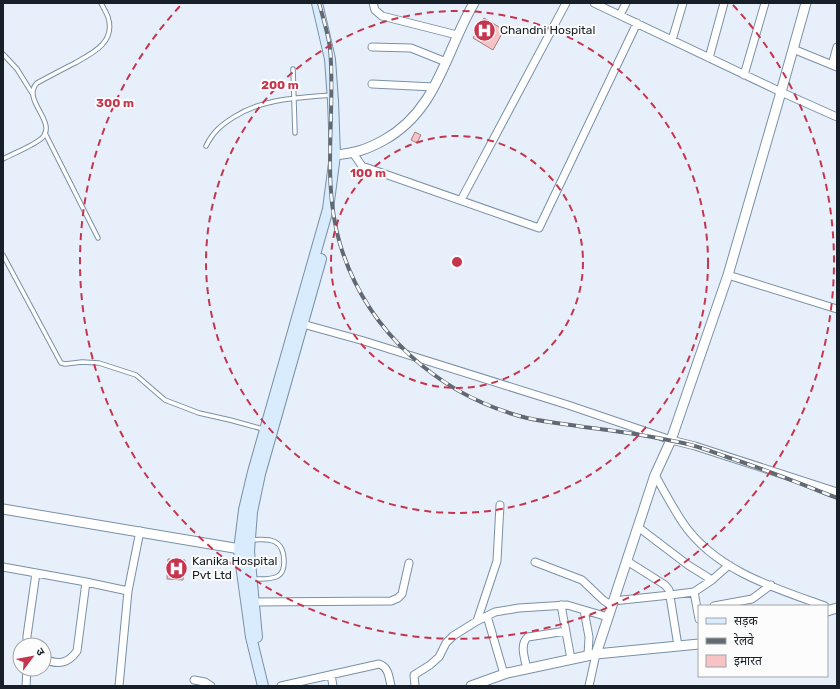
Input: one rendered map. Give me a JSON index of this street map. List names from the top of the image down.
{
  "places": {
    "hospital": ["Chandni Hospital", "Kanika Hospital Pvt Ltd"]
  },
  "legend": ["सड़क", "रेलवे", "इमारत"],
  "north": "top right",
  "rings": ["200 m", "300 m", "100 m"]
}
